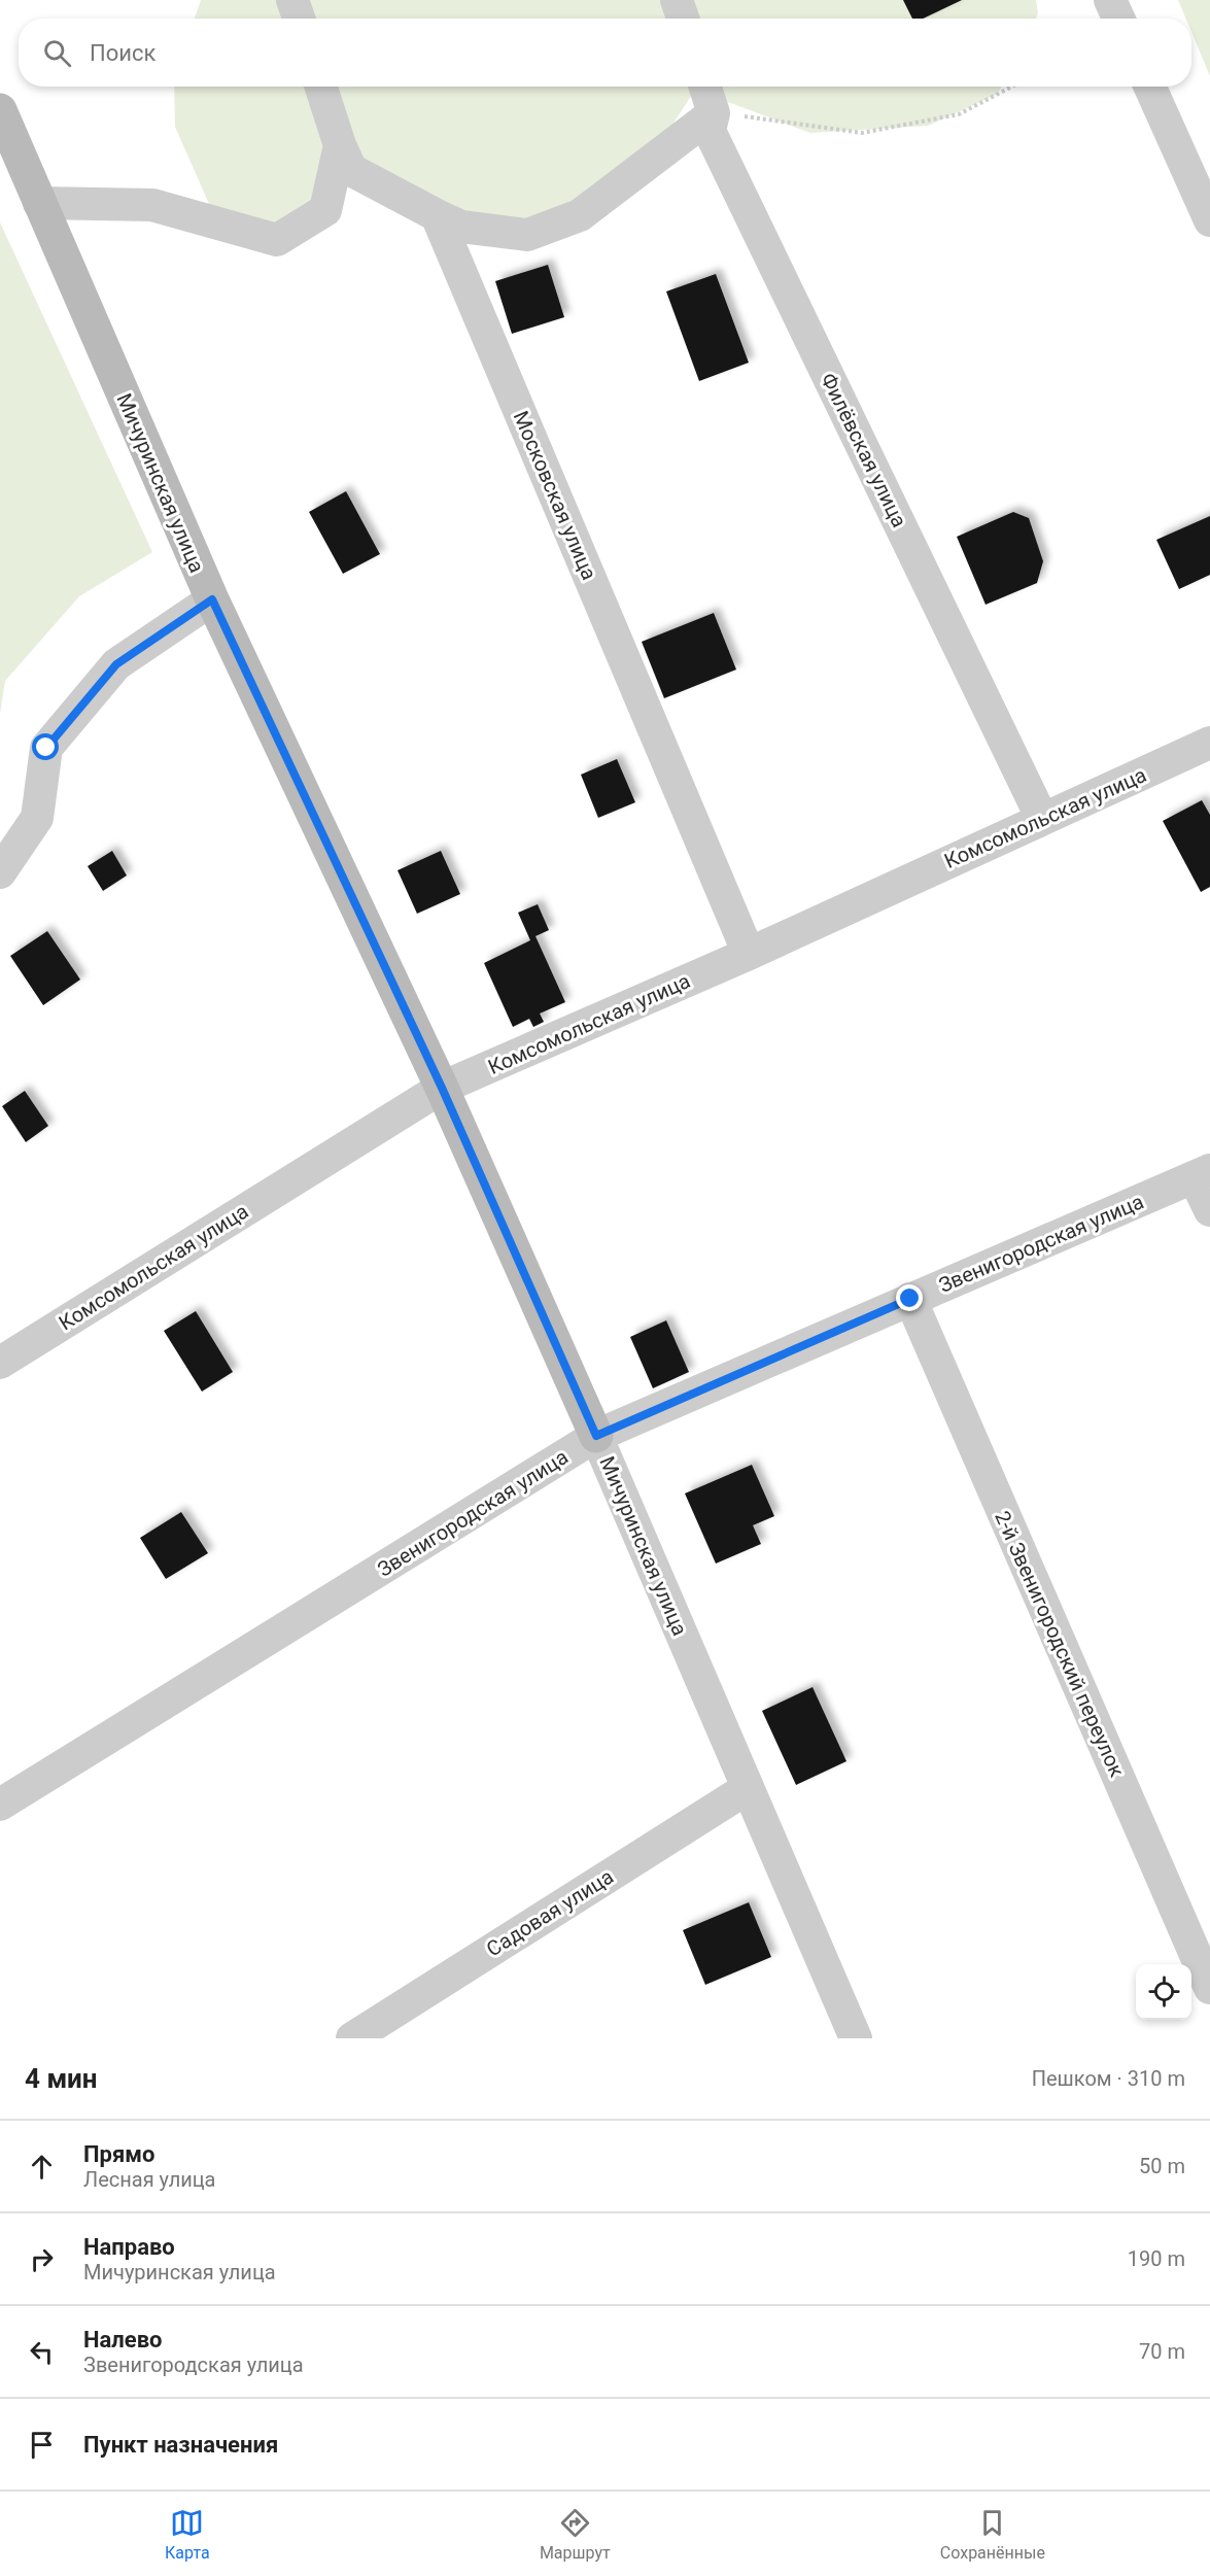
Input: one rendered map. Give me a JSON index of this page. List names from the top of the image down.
{
  "streets": {
    "street": [
      "Филёвская улица",
      "Мичуринская улица",
      "Московская улица",
      "Комсомольская улица",
      "Звенигородская улица",
      "2-й Звенигородский переулок",
      "Садовая улица"
    ]
  },
  "crossings": [
    ["Филёвская улица", "Комсомольская улица"],
    ["Мичуринская улица", "Комсомольская улица"],
    ["Мичуринская улица", "Звенигородская улица"],
    ["Мичуринская улица", "Садовая улица"],
    ["Московская улица", "Комсомольская улица"],
    ["Звенигородская улица", "2-й Звенигородский переулок"]
  ],
  "page": {
    "search": "Поиск",
    "heading": ["4 мин", "Пешком · 310 m"],
    "list": [
      ["Прямо", "Лесная улица", "50 m"],
      ["Направо", "Мичуринская улица", "190 m"],
      ["Налево", "Звенигородская улица", "70 m"],
      "Пункт назначения"
    ],
    "nav": ["Карта", "Маршрут", "Сохранённые"]
  }
}
